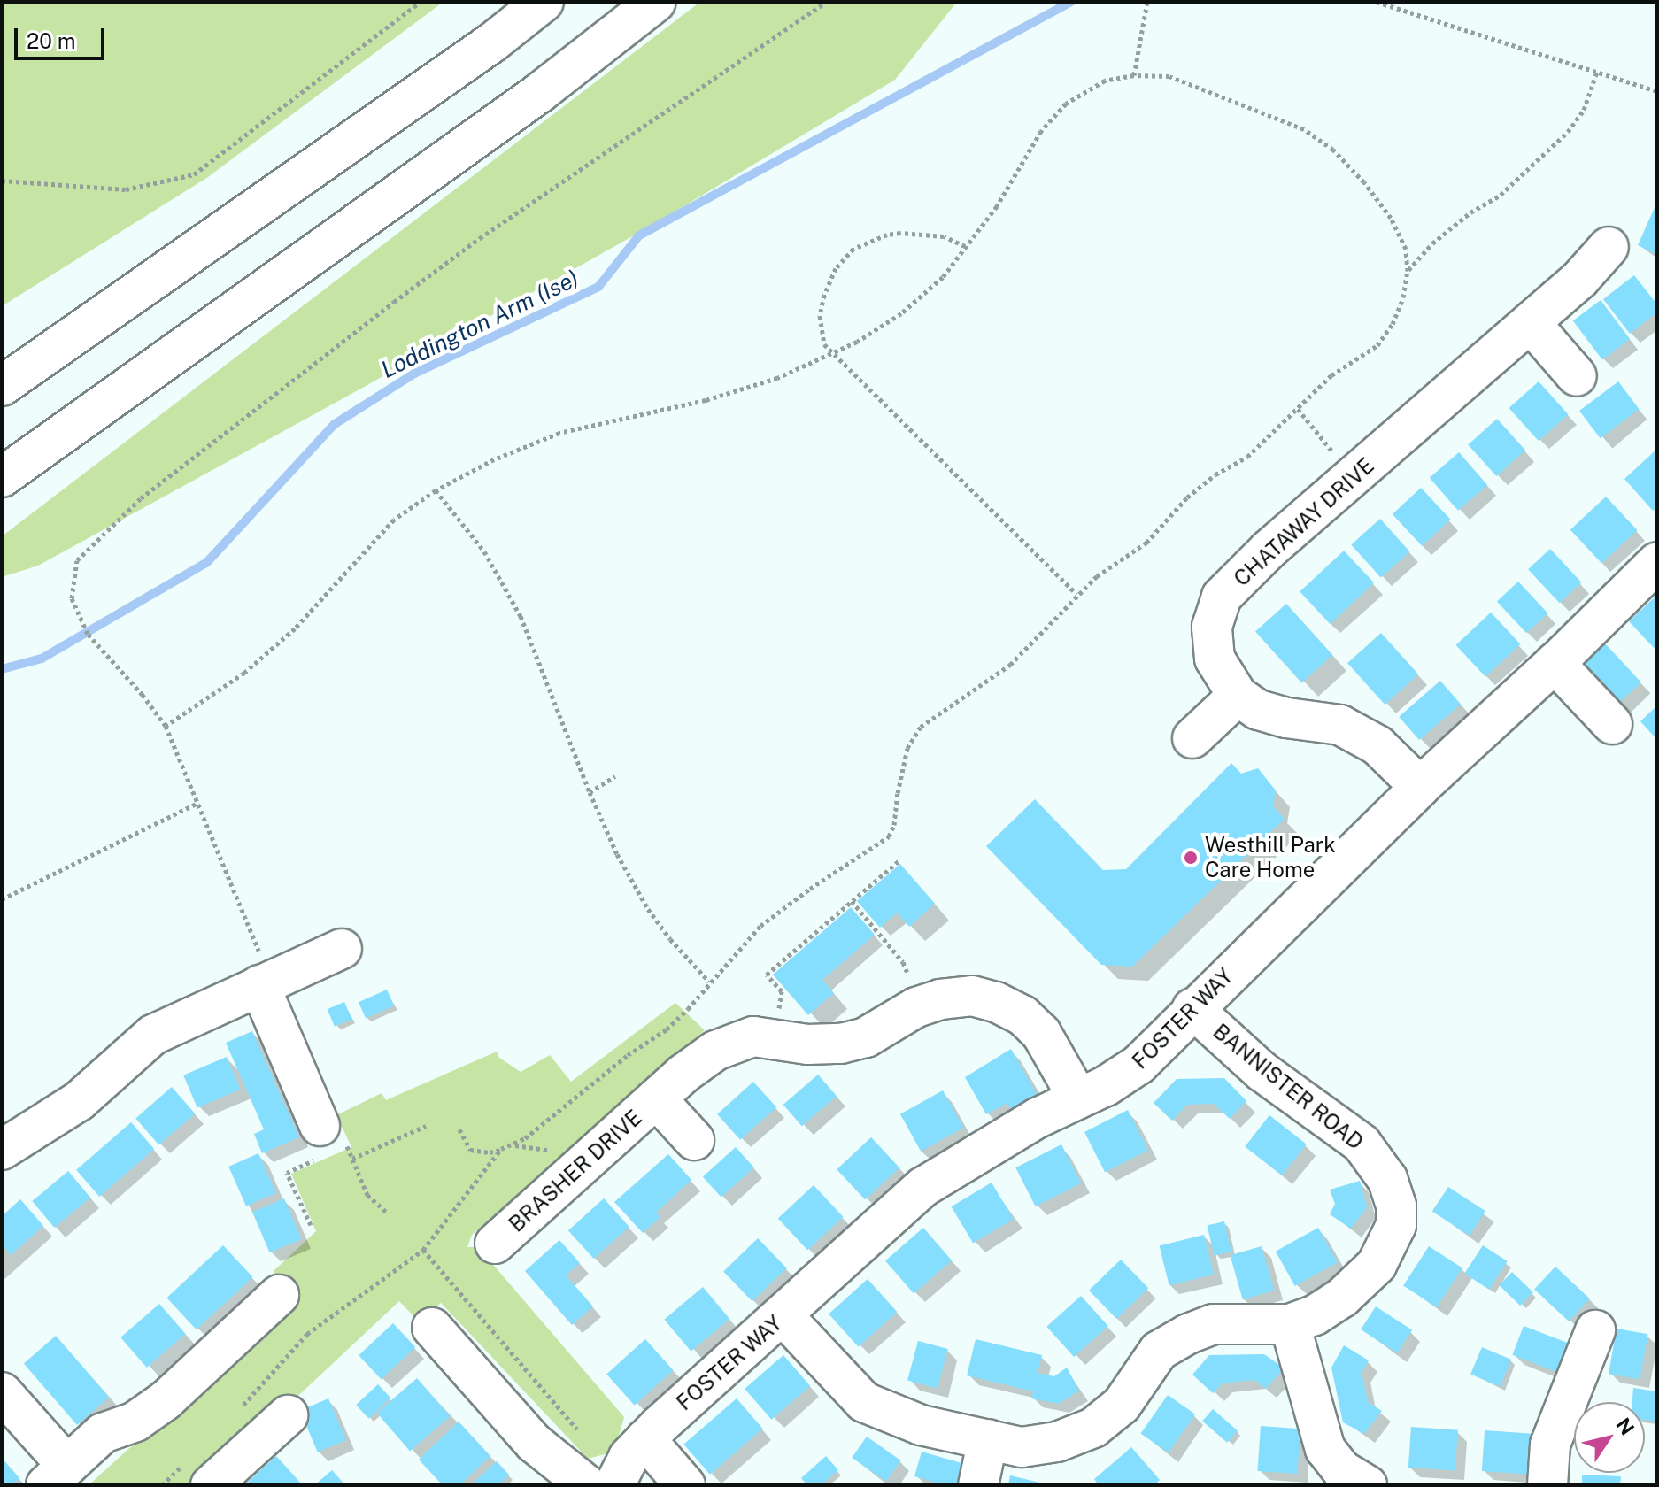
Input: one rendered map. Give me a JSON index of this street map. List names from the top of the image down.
{
  "streets": {
    "main road": [
      "CHATAWAY DRIVE",
      "FOSTER WAY",
      "BANNISTER ROAD",
      "BRASHER DRIVE"
    ]
  },
  "crossings": [
    ["CHATAWAY DRIVE", "FOSTER WAY"],
    ["FOSTER WAY", "BANNISTER ROAD"],
    ["FOSTER WAY", "BRASHER DRIVE"]
  ],
  "water": ["Loddington Arm (Ise)"],
  "places": ["Westhill Park Care Home"],
  "scale_bar": "20 m",
  "north": "top right"
}
